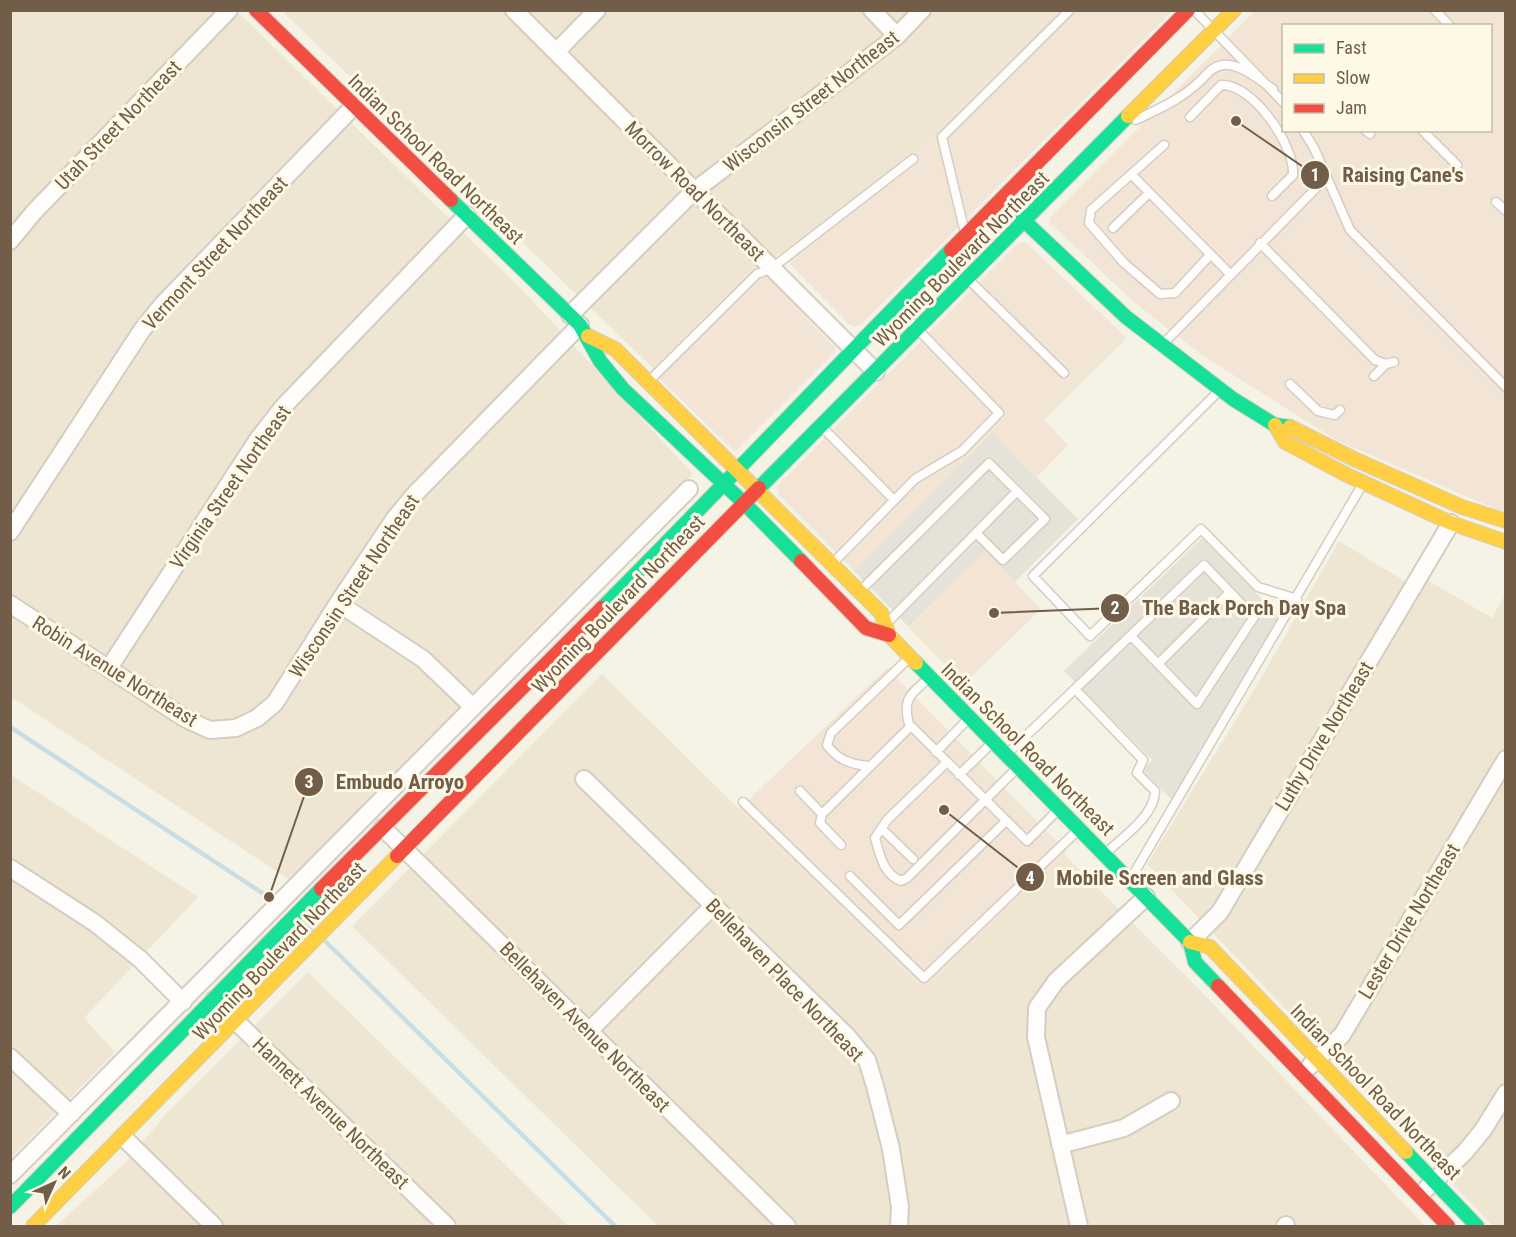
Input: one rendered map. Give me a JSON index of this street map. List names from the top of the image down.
{
  "streets": {
    "street": [
      "Wisconsin Street Northeast",
      "Utah Street Northeast",
      "Indian School Road Northeast",
      "Morrow Road Northeast",
      "Vermont Street Northeast",
      "Wyoming Boulevard Northeast",
      "Virginia Street Northeast",
      "Robin Avenue Northeast",
      "Luthy Drive Northeast",
      "Lester Drive Northeast",
      "Bellehaven Place Northeast",
      "Bellehaven Avenue Northeast",
      "Hannett Avenue Northeast"
    ]
  },
  "crossings": [
    ["Wisconsin Street Northeast", "Indian School Road Northeast"],
    ["Wisconsin Street Northeast", "Morrow Road Northeast"],
    ["Wisconsin Street Northeast", "Robin Avenue Northeast"],
    ["Indian School Road Northeast", "Vermont Street Northeast"],
    ["Indian School Road Northeast", "Wyoming Boulevard Northeast"],
    ["Indian School Road Northeast", "Virginia Street Northeast"],
    ["Indian School Road Northeast", "Luthy Drive Northeast"],
    ["Indian School Road Northeast", "Lester Drive Northeast"],
    ["Morrow Road Northeast", "Wyoming Boulevard Northeast"],
    ["Wyoming Boulevard Northeast", "Bellehaven Avenue Northeast"],
    ["Wyoming Boulevard Northeast", "Hannett Avenue Northeast"],
    ["Virginia Street Northeast", "Robin Avenue Northeast"]
  ],
  "places": [
    "Raising Cane's",
    "The Back Porch Day Spa",
    "Mobile Screen and Glass",
    "Embudo Arroyo"
  ],
  "legend": ["Fast", "Slow", "Jam"],
  "north": "top right"
}
